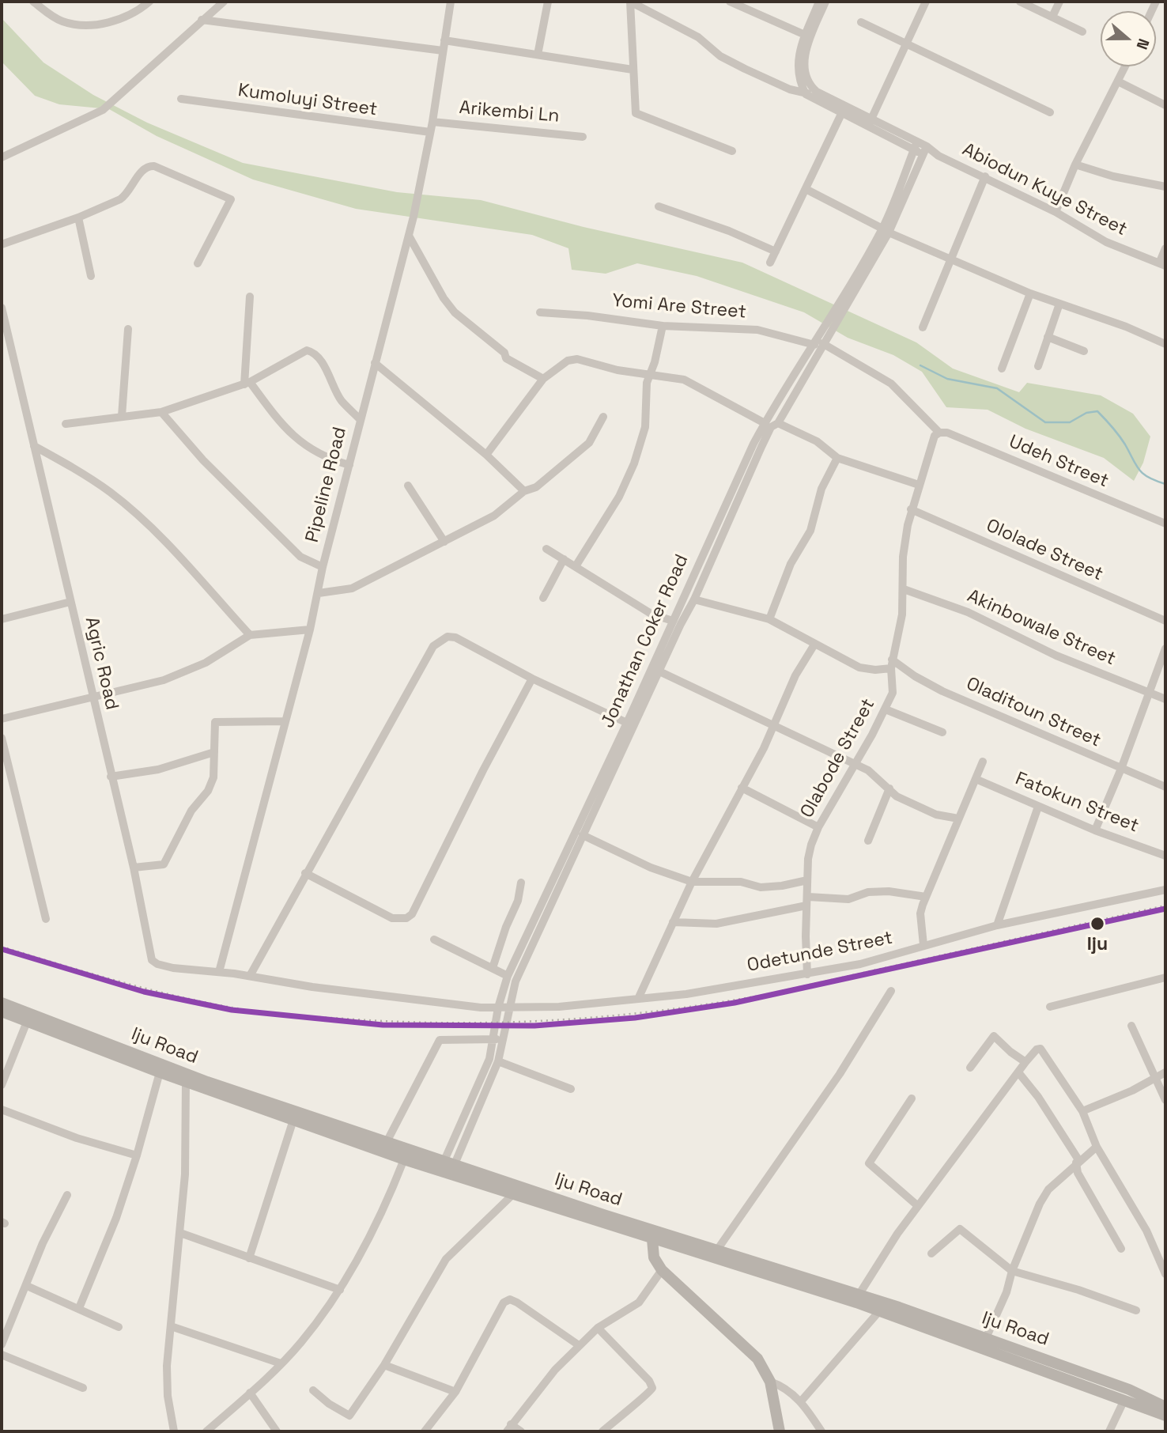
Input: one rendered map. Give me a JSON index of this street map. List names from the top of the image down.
{
  "streets": {
    "main road": ["Iju Road"],
    "street": [
      "Kumoluyi Street",
      "Arikembi Ln",
      "Abiodun Kuye Street",
      "Yomi Are Street",
      "Udeh Street",
      "Pipeline Road",
      "Ololade Street",
      "Akinbowale Street",
      "Jonathan Coker Road",
      "Agric Road",
      "Oladitoun Street",
      "Olabode Street",
      "Fatokun Street",
      "Odetunde Street"
    ]
  },
  "crossings": [
    ["Kumoluyi Street", "Pipeline Road"],
    ["Arikembi Ln", "Pipeline Road"],
    ["Abiodun Kuye Street", "Jonathan Coker Road"],
    ["Yomi Are Street", "Udeh Street"],
    ["Yomi Are Street", "Jonathan Coker Road"],
    ["Yomi Are Street", "Olabode Street"],
    ["Udeh Street", "Olabode Street"],
    ["Pipeline Road", "Agric Road"],
    ["Pipeline Road", "Odetunde Street"],
    ["Ololade Street", "Olabode Street"],
    ["Akinbowale Street", "Olabode Street"],
    ["Jonathan Coker Road", "Odetunde Street"],
    ["Jonathan Coker Road", "Iju Road"],
    ["Agric Road", "Odetunde Street"],
    ["Oladitoun Street", "Olabode Street"],
    ["Olabode Street", "Odetunde Street"]
  ],
  "places": ["Iju"],
  "north": "right"
}
